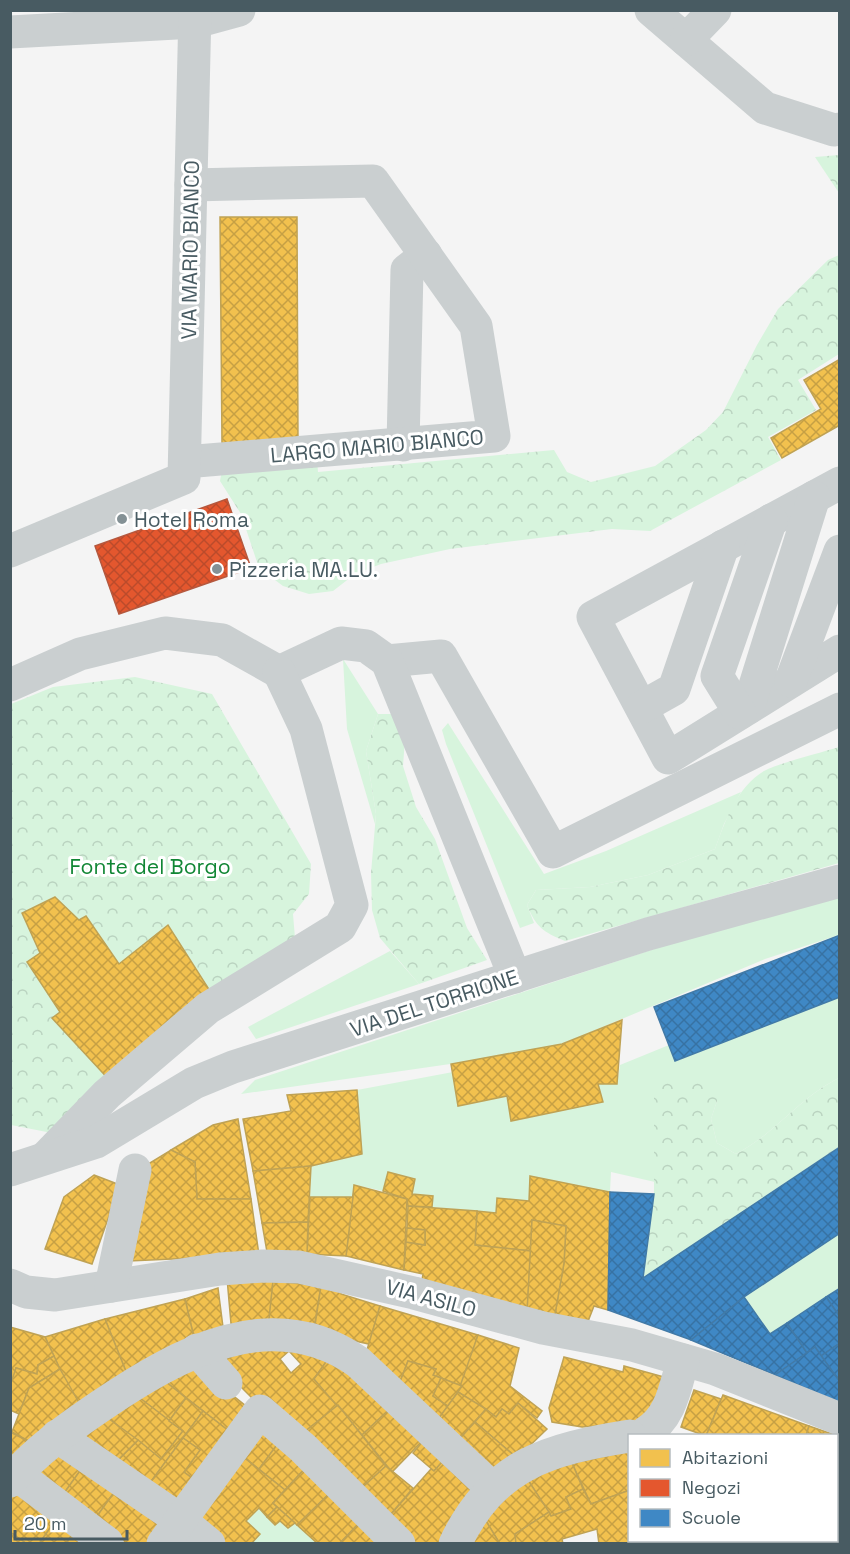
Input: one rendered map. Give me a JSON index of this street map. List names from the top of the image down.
{
  "streets": {
    "street": [
      "VIA MARIO BIANCO",
      "LARGO MARIO BIANCO",
      "VIA DEL TORRIONE",
      "VIA ASILO"
    ]
  },
  "crossings": [
    ["VIA MARIO BIANCO", "LARGO MARIO BIANCO"]
  ],
  "parks": ["Fonte del Borgo"],
  "places": ["Hotel Roma", "Pizzeria MA.LU."],
  "legend": ["Abitazioni", "Negozi", "Scuole"],
  "scale_bar": "20 m"
}
